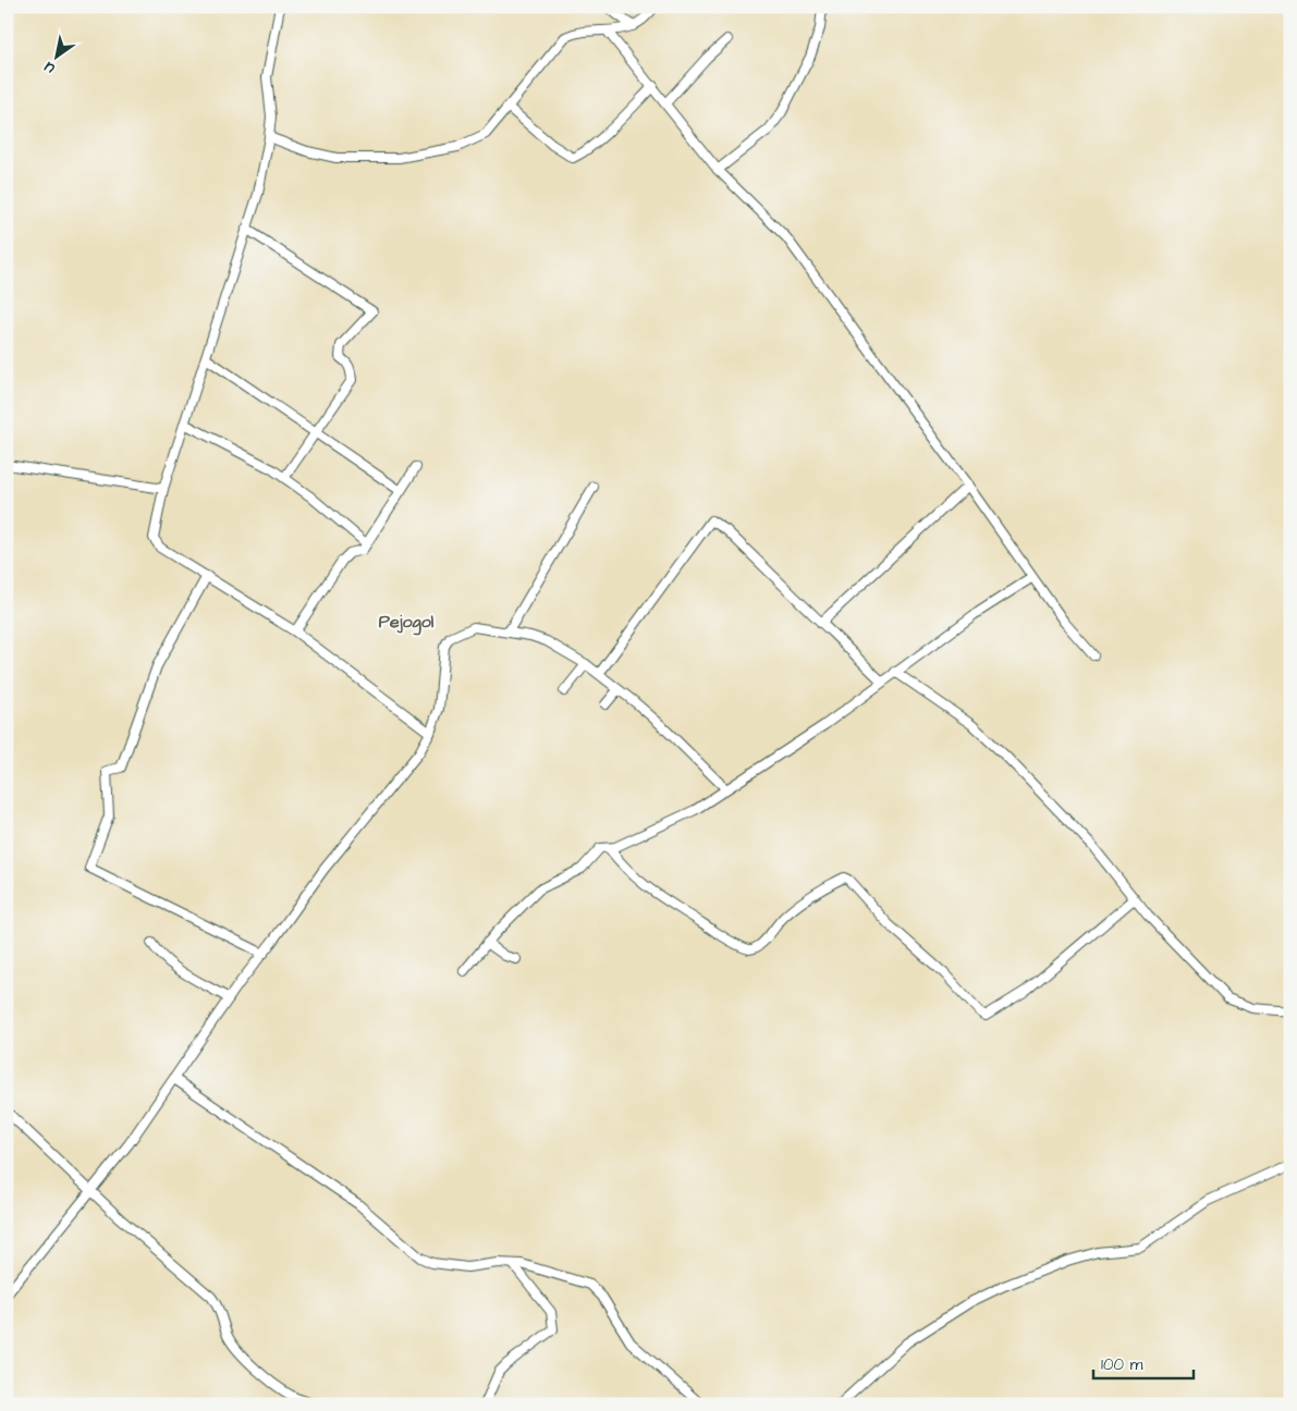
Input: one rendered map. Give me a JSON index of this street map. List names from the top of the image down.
{
  "districts": ["Pejogol"],
  "scale_bar": "100 m",
  "north": "bottom left"
}
